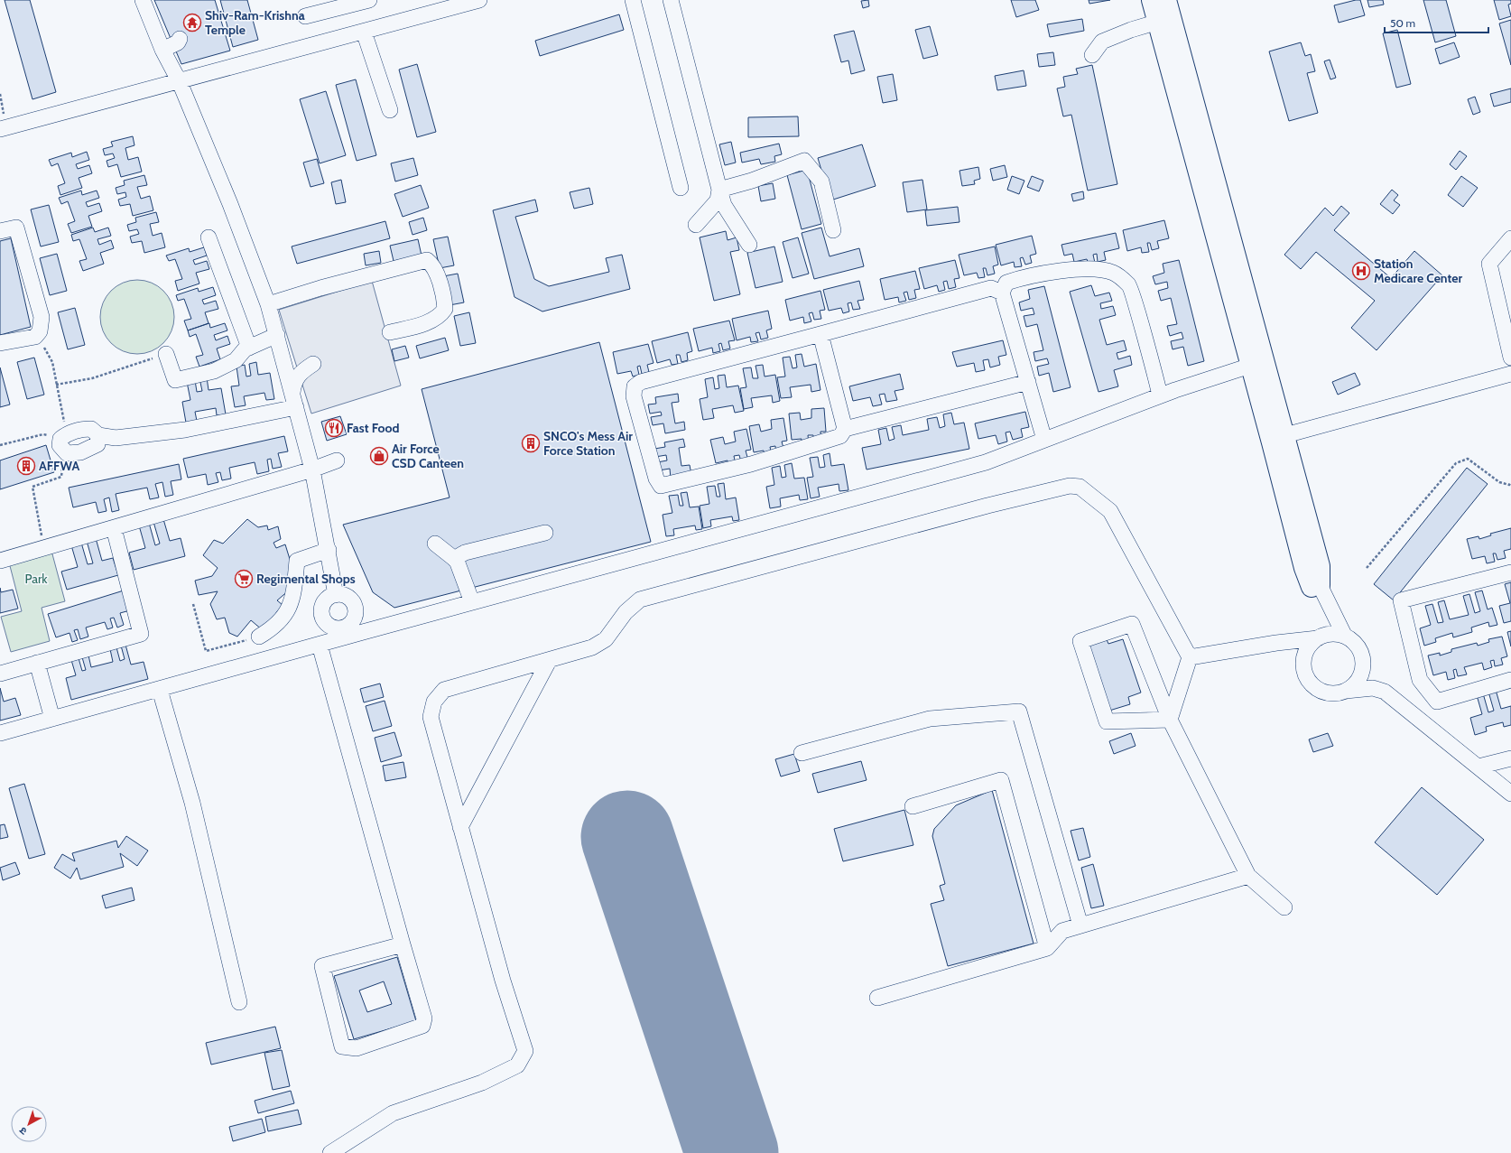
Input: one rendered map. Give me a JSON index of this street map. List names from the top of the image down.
{
  "parks": ["Park"],
  "places": {
    "temple": ["Shiv-Ram-Krishna Temple"],
    "hospital": ["Station Medicare Center"],
    "restaurant": ["Fast Food"],
    "building": ["SNCO's Mess Air Force Station", "AFFWA"],
    "shop": ["Air Force CSD Canteen"],
    "supermarket": ["Regimental Shops"]
  },
  "scale_bar": "50 m",
  "north": "bottom left"
}
